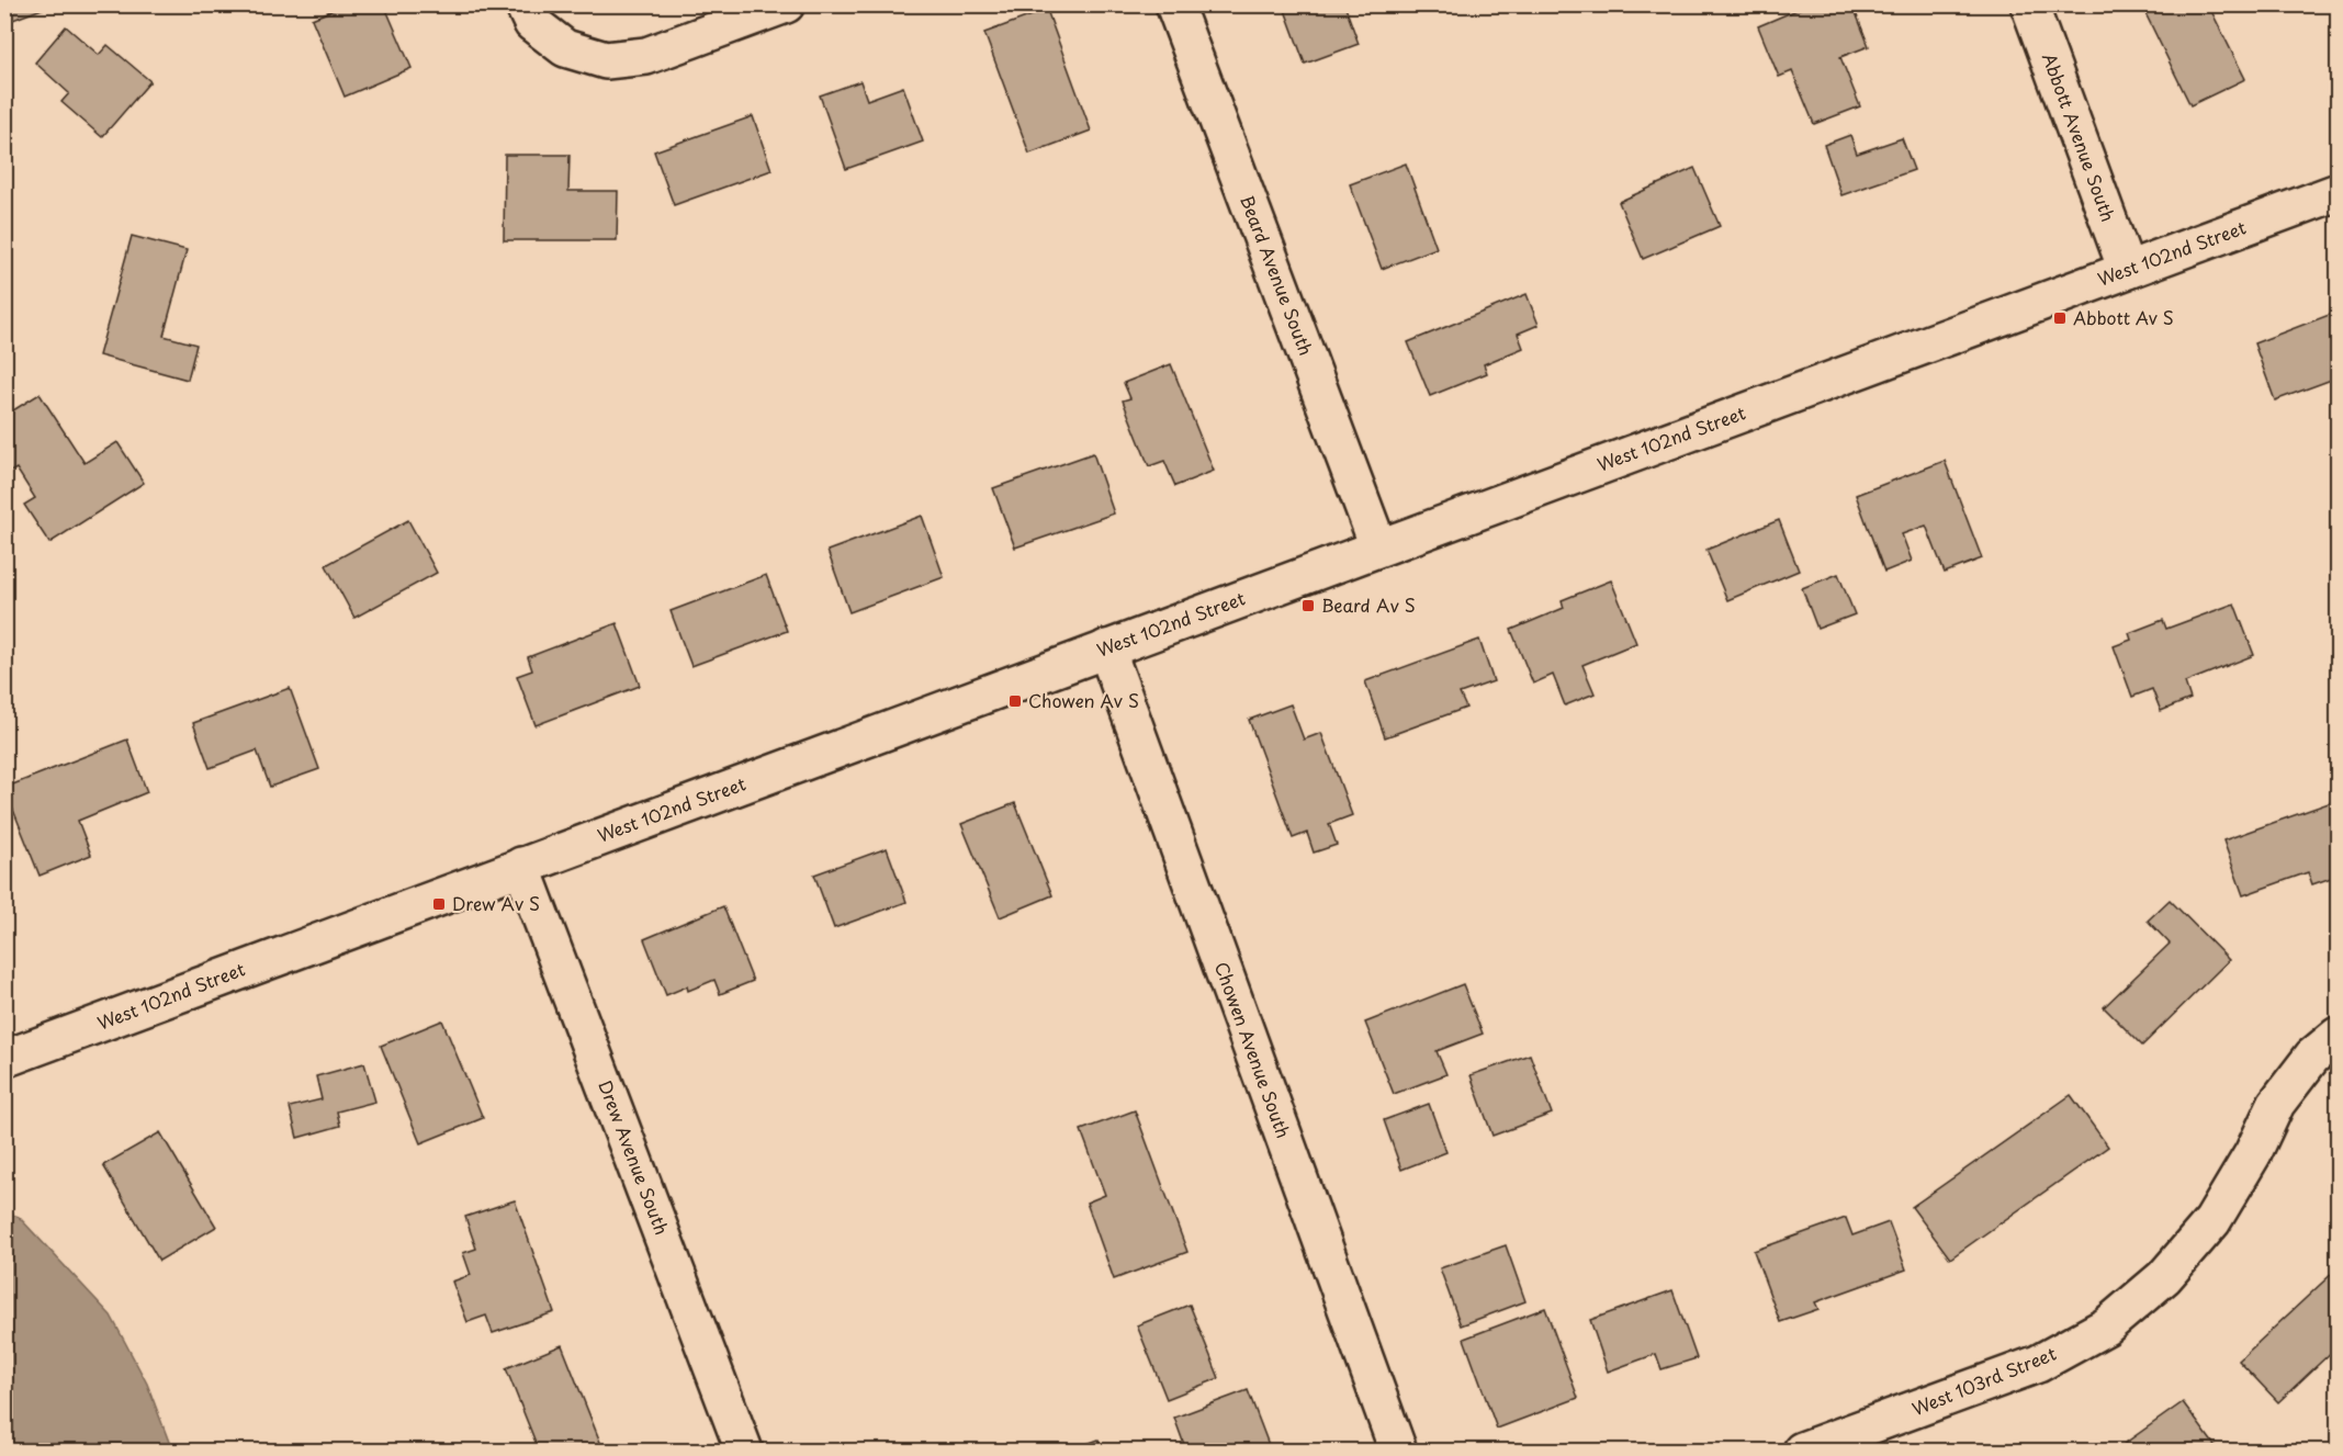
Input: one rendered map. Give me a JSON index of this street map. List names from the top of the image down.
{
  "streets": {
    "street": [
      "Abbott Avenue South",
      "West 102nd Street",
      "Beard Avenue South",
      "Chowen Avenue South",
      "Drew Avenue South",
      "West 103rd Street"
    ]
  },
  "crossings": [
    ["Abbott Avenue South", "West 102nd Street"],
    ["West 102nd Street", "Beard Avenue South"],
    ["West 102nd Street", "Chowen Avenue South"],
    ["West 102nd Street", "Drew Avenue South"]
  ],
  "places": {
    "transit": [
      "Abbott Av S",
      "Beard Av S",
      "Chowen Av S",
      "Drew Av S"
    ]
  }
}
